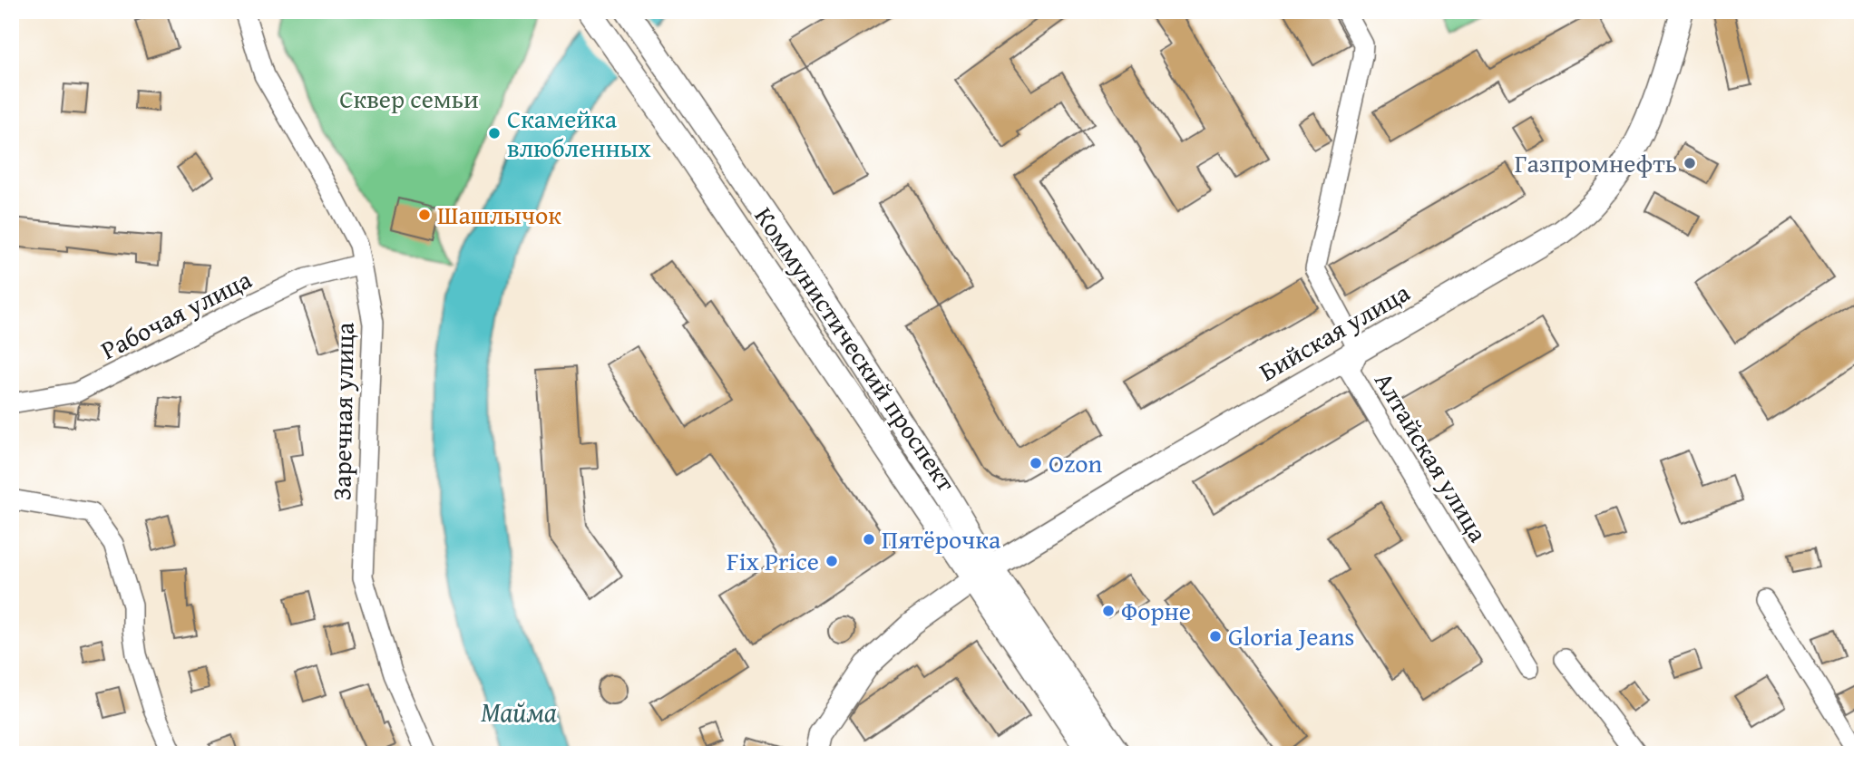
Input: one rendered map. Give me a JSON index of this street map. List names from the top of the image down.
{
  "streets": {
    "main road": ["Бийская улица", "Коммунистический проспект"],
    "street": ["Рабочая улица", "Заречная улица", "Алтайская улица"]
  },
  "crossings": [
    ["Рабочая улица", "Заречная улица"],
    ["Бийская улица", "Коммунистический проспект"],
    ["Бийская улица", "Алтайская улица"]
  ],
  "water": ["Майма"],
  "parks": ["Сквер семьи"],
  "places": [
    "Скамейка влюбленных",
    "Газпромнефть",
    "Шашлычок",
    "Ozon",
    "Пятёрочка",
    "Fix Price",
    "Форне",
    "Gloria Jeans"
  ]
}
